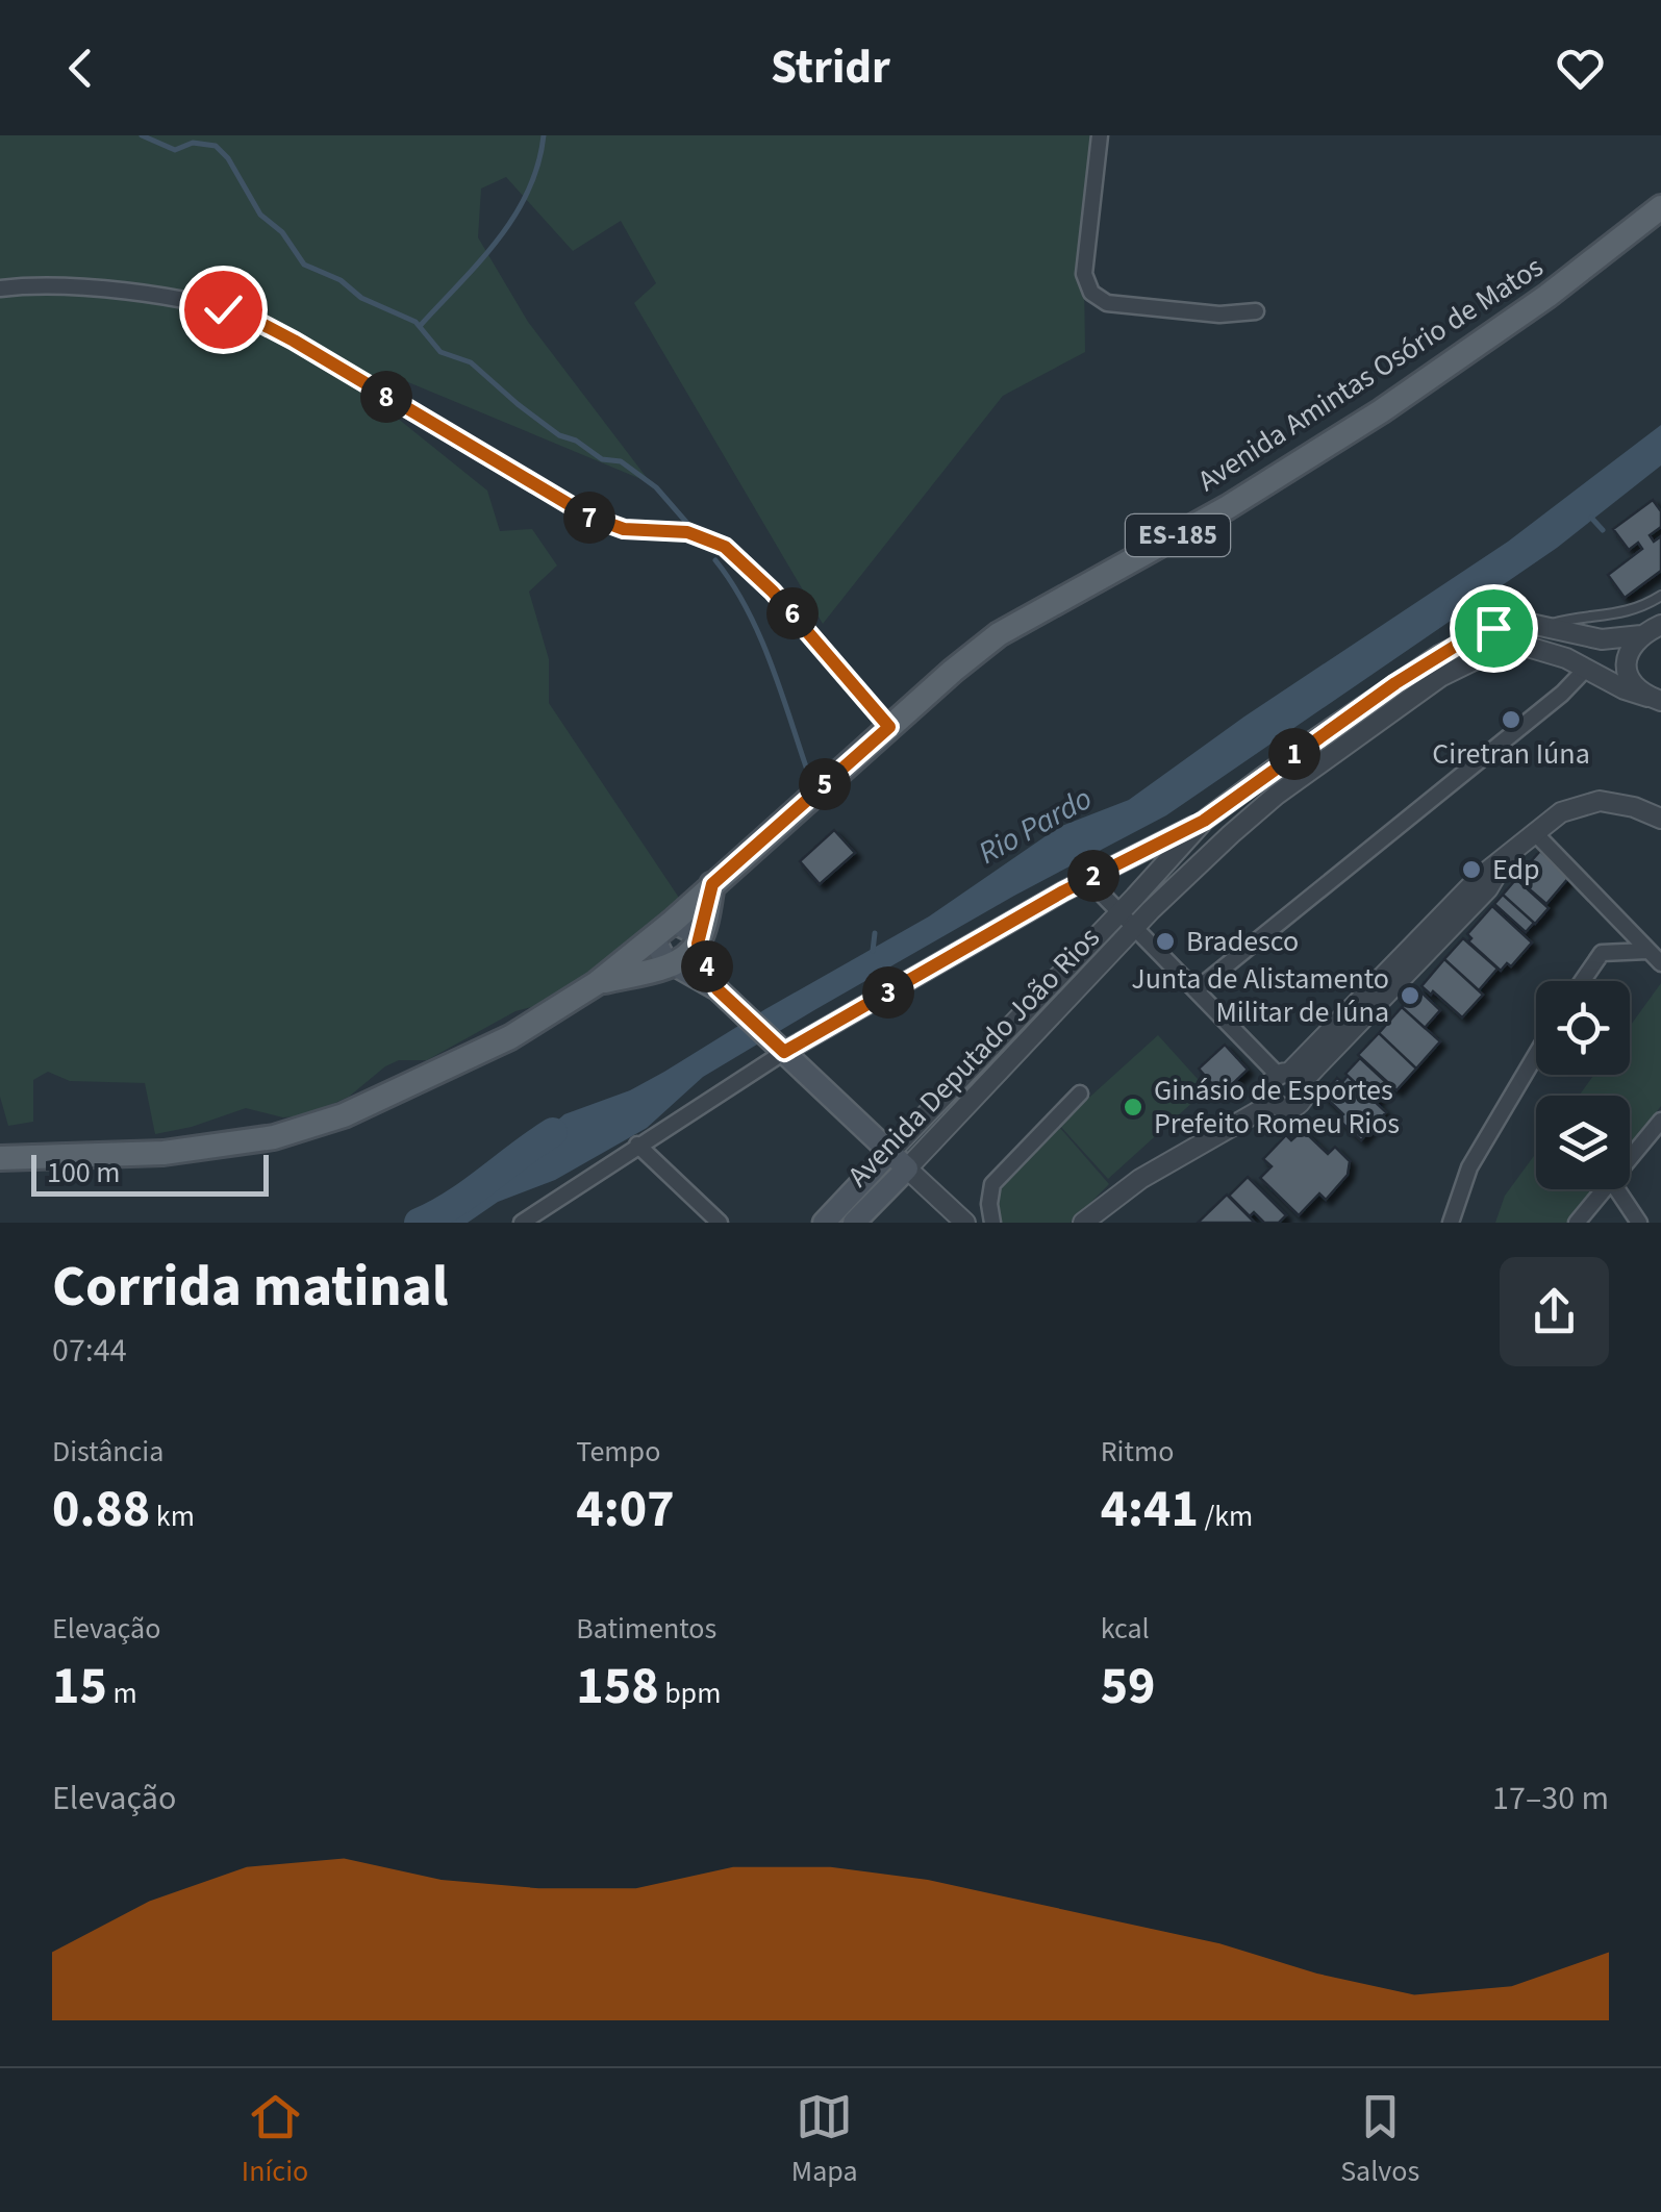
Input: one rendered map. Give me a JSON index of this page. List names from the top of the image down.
{
  "streets": {
    "main road": ["Avenida Amintas Osório de Matos", "ES-185", "Avenida Deputado João Rios"]
  },
  "crossings": [
    ["Avenida Amintas Osório de Matos", "ES-185"]
  ],
  "water": ["Rio Pardo"],
  "places": [
    "Ciretran Iúna",
    "Edp",
    "Bradesco",
    "Junta de Alistamento Militar de Iúna",
    "Ginásio de Esportes Prefeito Romeu Rios"
  ],
  "scale_bar": "100 m",
  "page": {
    "header": "Stridr",
    "pins": [
      "8",
      "7",
      "6",
      "1",
      "5",
      "2",
      "4",
      "3"
    ],
    "scale": "100 m",
    "heading": ["Corrida matinal", "07:44"],
    "stats": [
      ["Distância", "0.88 km"],
      ["Tempo", "4:07"],
      ["Ritmo", "4:41 /km"],
      ["Elevação", "15 m"],
      ["Batimentos", "158 bpm"],
      ["kcal", "59"]
    ],
    "chart": ["Elevação", "17–30 m"],
    "tabs": ["Início", "Mapa", "Salvos"]
  }
}
